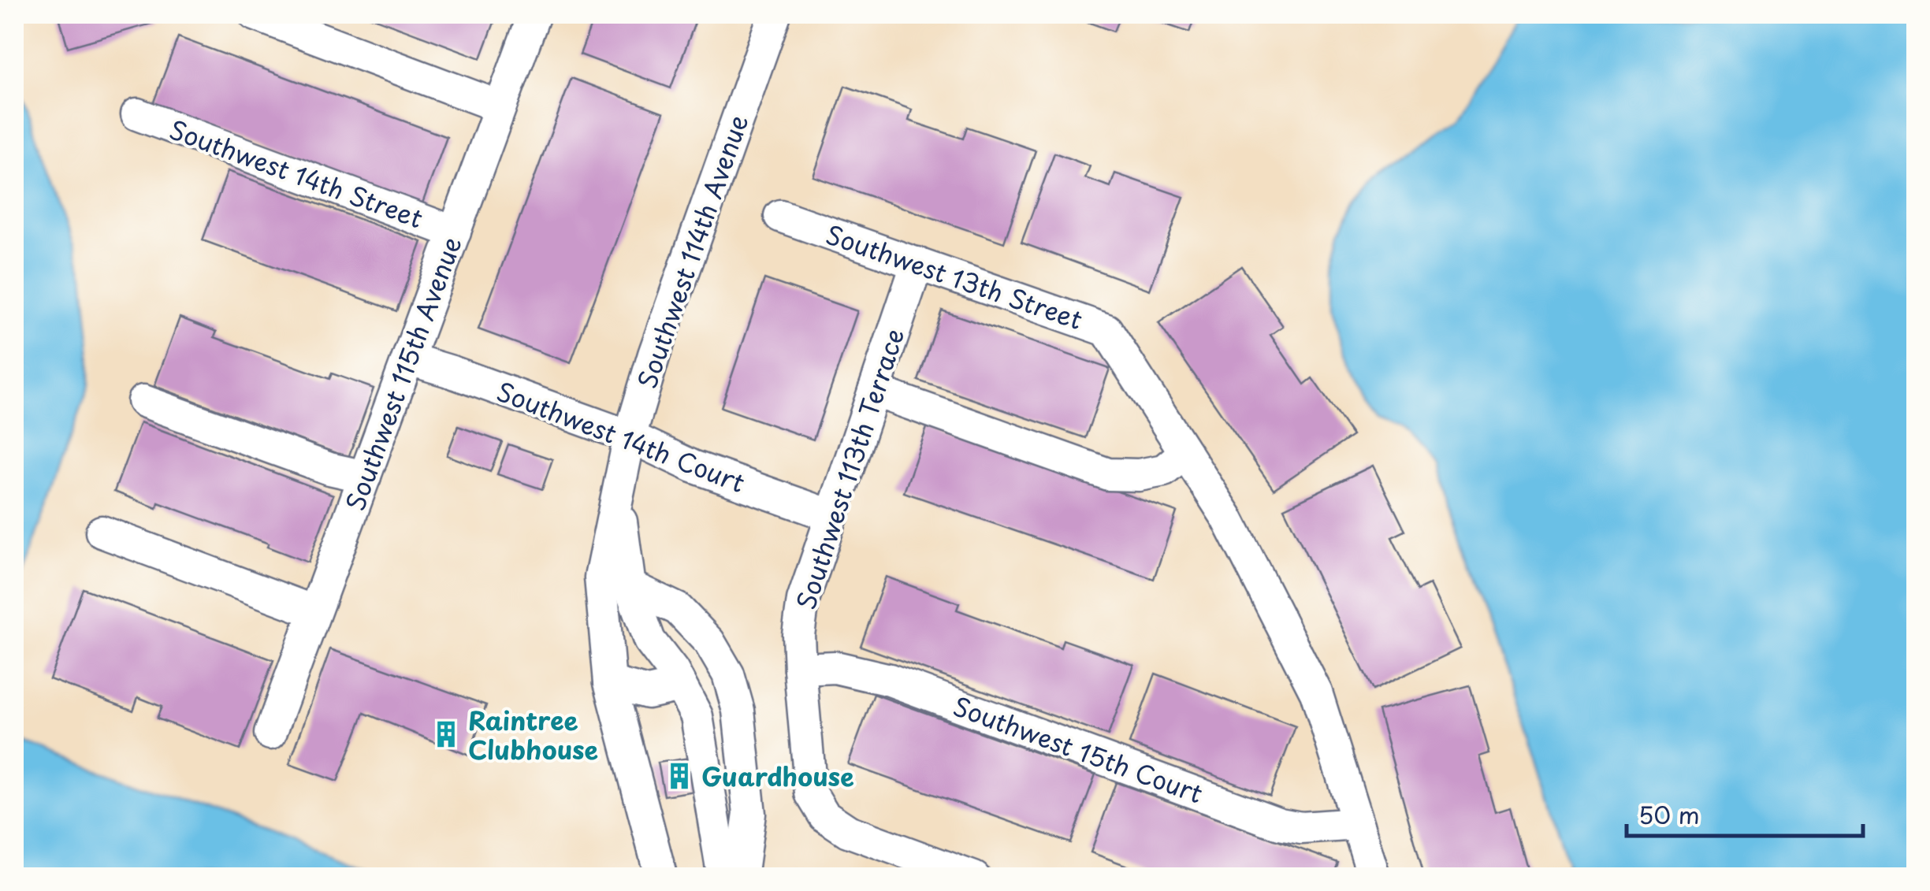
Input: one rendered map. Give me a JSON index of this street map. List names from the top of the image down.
{
  "streets": {
    "street": [
      "Southwest 14th Street",
      "Southwest 114th Avenue",
      "Southwest 13th Street",
      "Southwest 115th Avenue",
      "Southwest 14th Court",
      "Southwest 113th Terrace",
      "Southwest 15th Court"
    ]
  },
  "crossings": [
    ["Southwest 14th Street", "Southwest 115th Avenue"],
    ["Southwest 114th Avenue", "Southwest 14th Court"],
    ["Southwest 13th Street", "Southwest 113th Terrace"],
    ["Southwest 13th Street", "Southwest 15th Court"],
    ["Southwest 115th Avenue", "Southwest 14th Court"],
    ["Southwest 14th Court", "Southwest 113th Terrace"],
    ["Southwest 113th Terrace", "Southwest 15th Court"]
  ],
  "places": {
    "building": ["Raintree Clubhouse", "Guardhouse"]
  },
  "scale_bar": "50 m"
}
